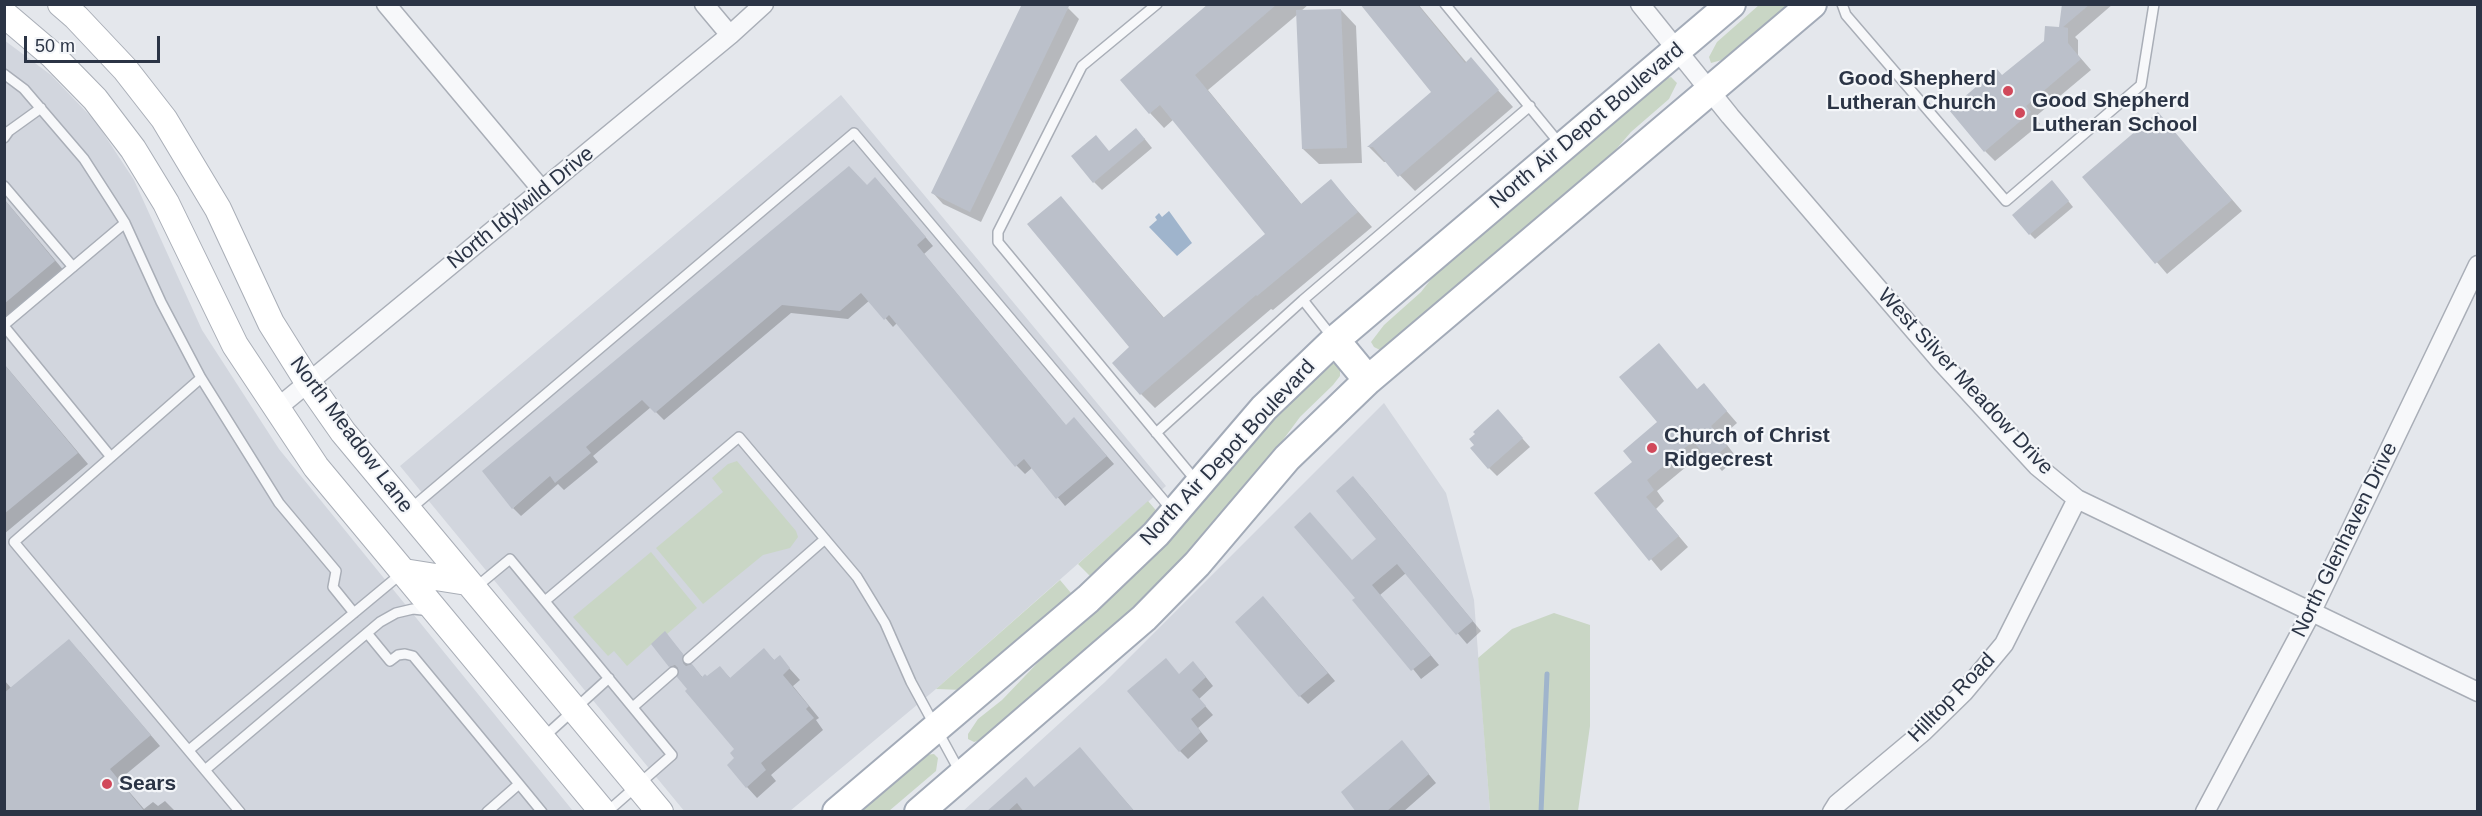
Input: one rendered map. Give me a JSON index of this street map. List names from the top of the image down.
{
  "streets": {
    "main road": ["North Air Depot Boulevard"],
    "street": [
      "North Idylwild Drive",
      "West Silver Meadow Drive",
      "North Meadow Lane",
      "North Glenhaven Drive",
      "Hilltop Road"
    ]
  },
  "crossings": [
    ["North Air Depot Boulevard", "West Silver Meadow Drive"],
    ["North Idylwild Drive", "North Meadow Lane"],
    ["West Silver Meadow Drive", "North Glenhaven Drive"],
    ["West Silver Meadow Drive", "Hilltop Road"]
  ],
  "places": [
    "Good Shepherd Lutheran Church",
    "Good Shepherd Lutheran School",
    "Church of Christ Ridgecrest",
    "Sears"
  ],
  "scale_bar": "50 m"
}
